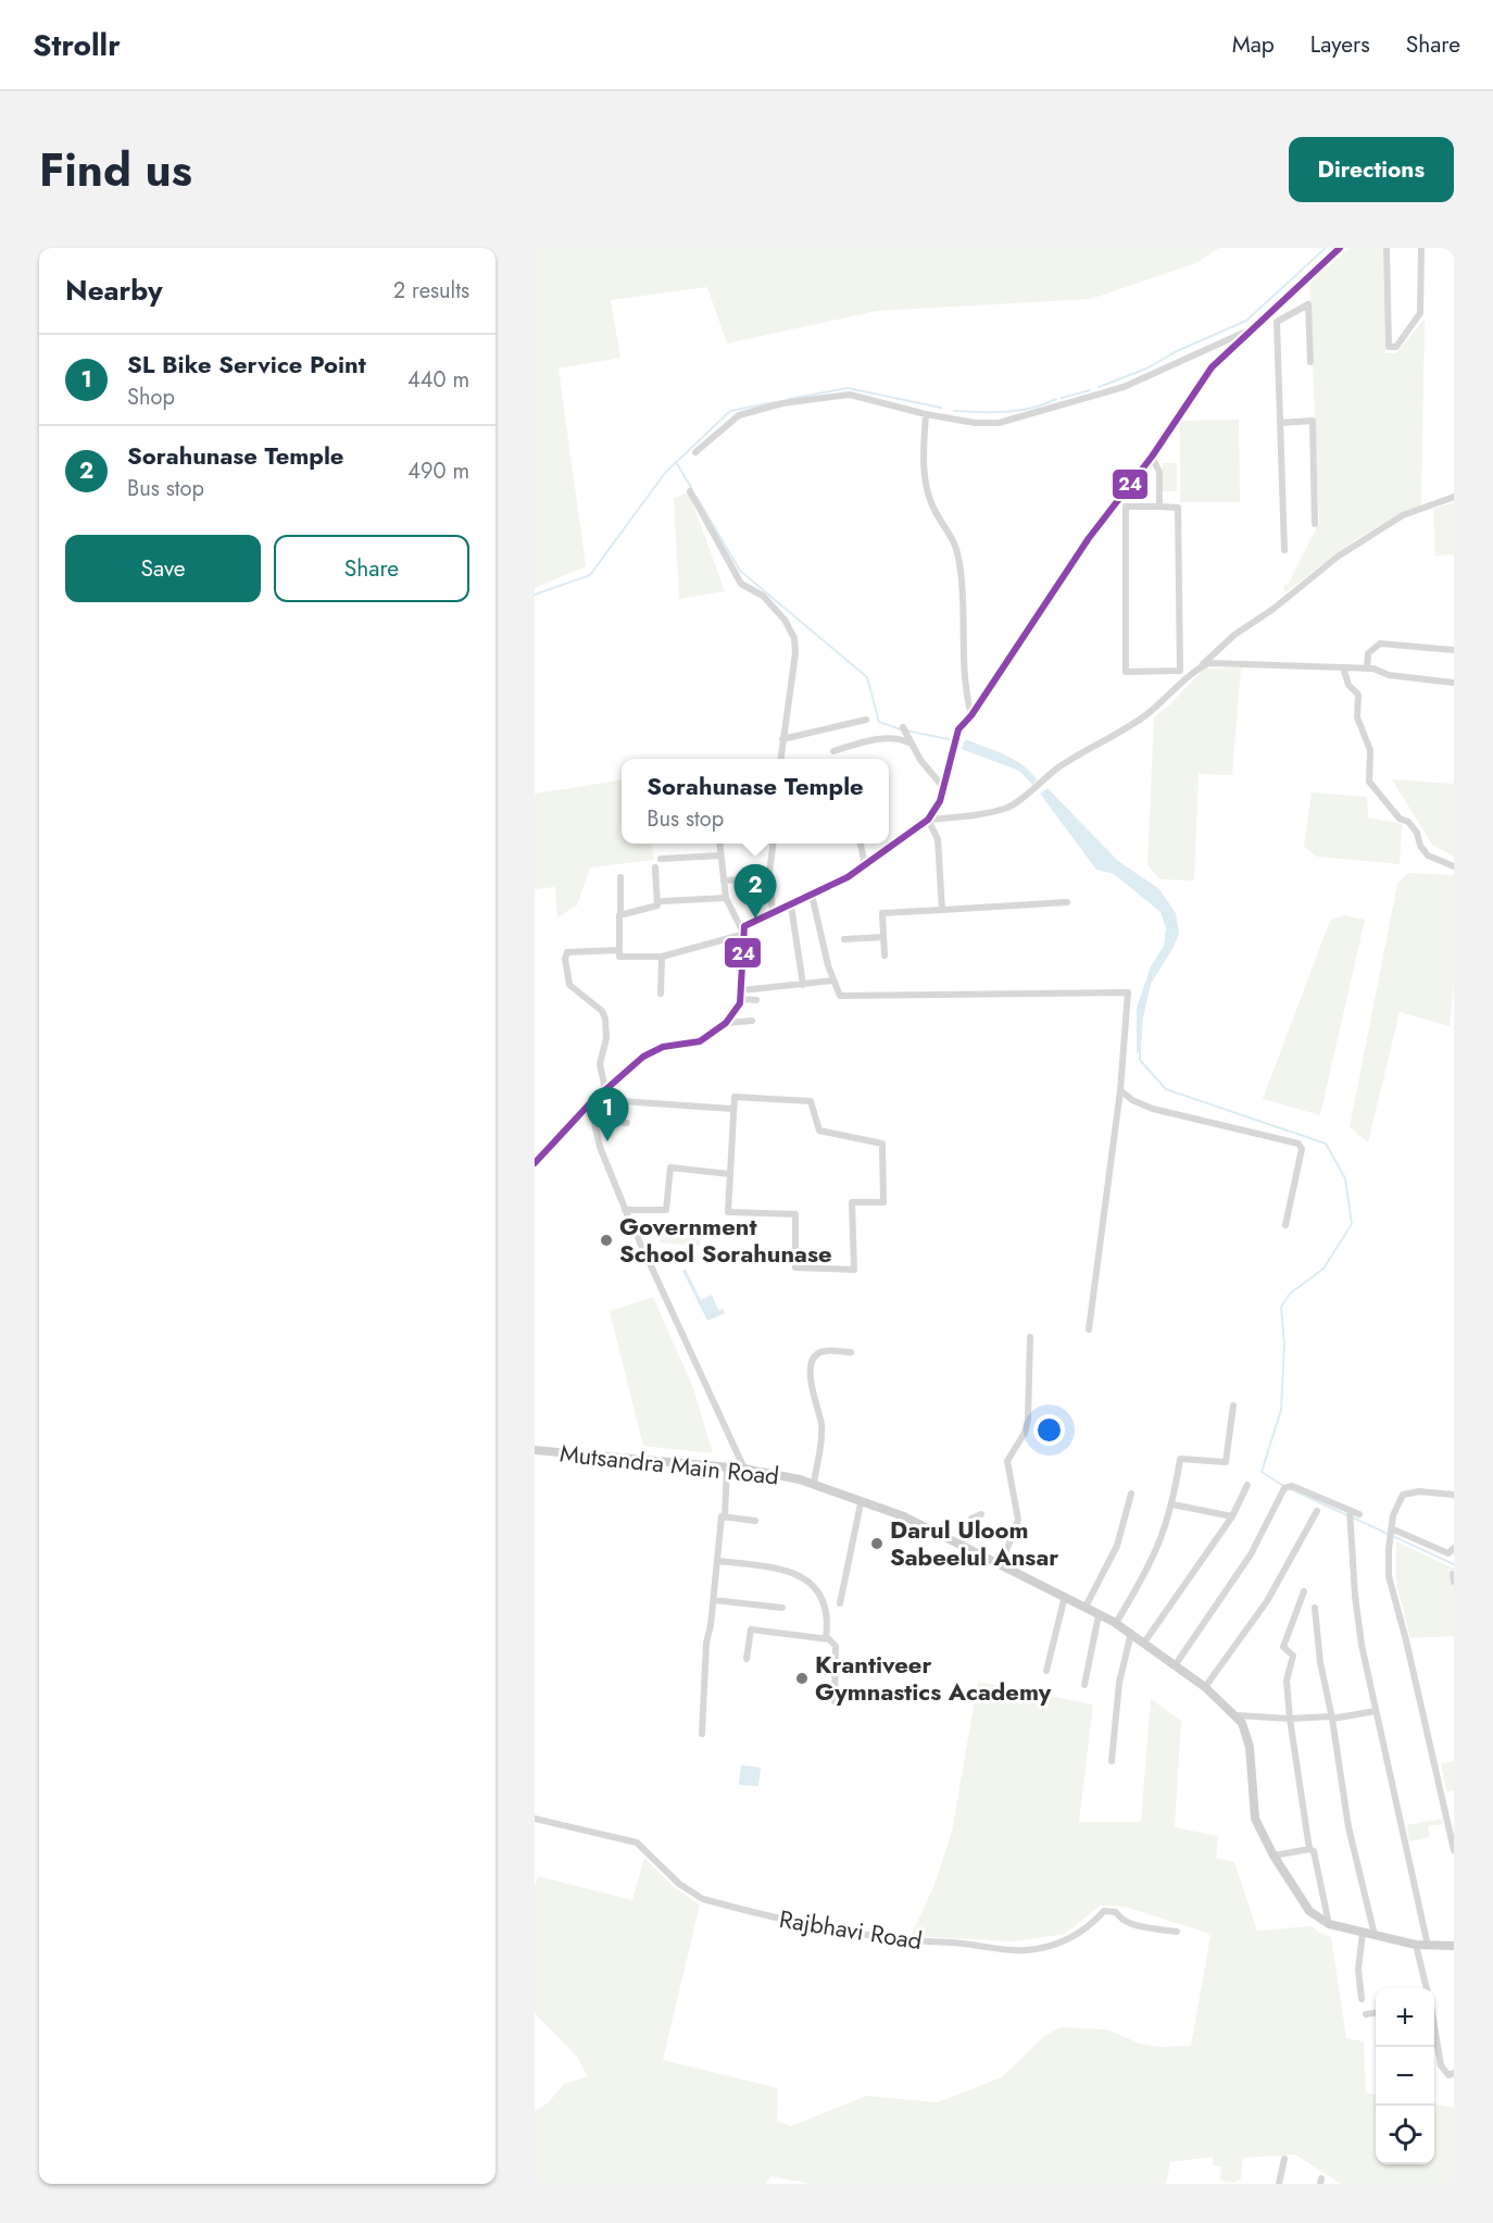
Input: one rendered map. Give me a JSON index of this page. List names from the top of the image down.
{
  "streets": {
    "street": ["Mutsandra Main Road", "Rajbhavi Road"]
  },
  "places": ["Government School Sorahunase", "Darul Uloom Sabeelul Ansar", "Krantiveer Gymnastics Academy"],
  "lines": ["transit line 24"],
  "page": {
    "header": "Strollr",
    "nav": ["Map", "Layers", "Share"],
    "title": "Find us",
    "buttons": [
      "Directions",
      ["Save", "Share"]
    ],
    "heading": ["Nearby", "2 results"],
    "list": [
      {
        "mark": "1",
        "name": "SL Bike Service Point",
        "note": "Shop",
        "value": "440 m"
      },
      {
        "mark": "2",
        "name": "Sorahunase Temple",
        "note": "Bus stop",
        "value": "490 m"
      }
    ],
    "popup": ["Sorahunase Temple", "Bus stop"],
    "pins": ["2", "1"],
    "map_buttons": ["+", "−"]
  }
}
